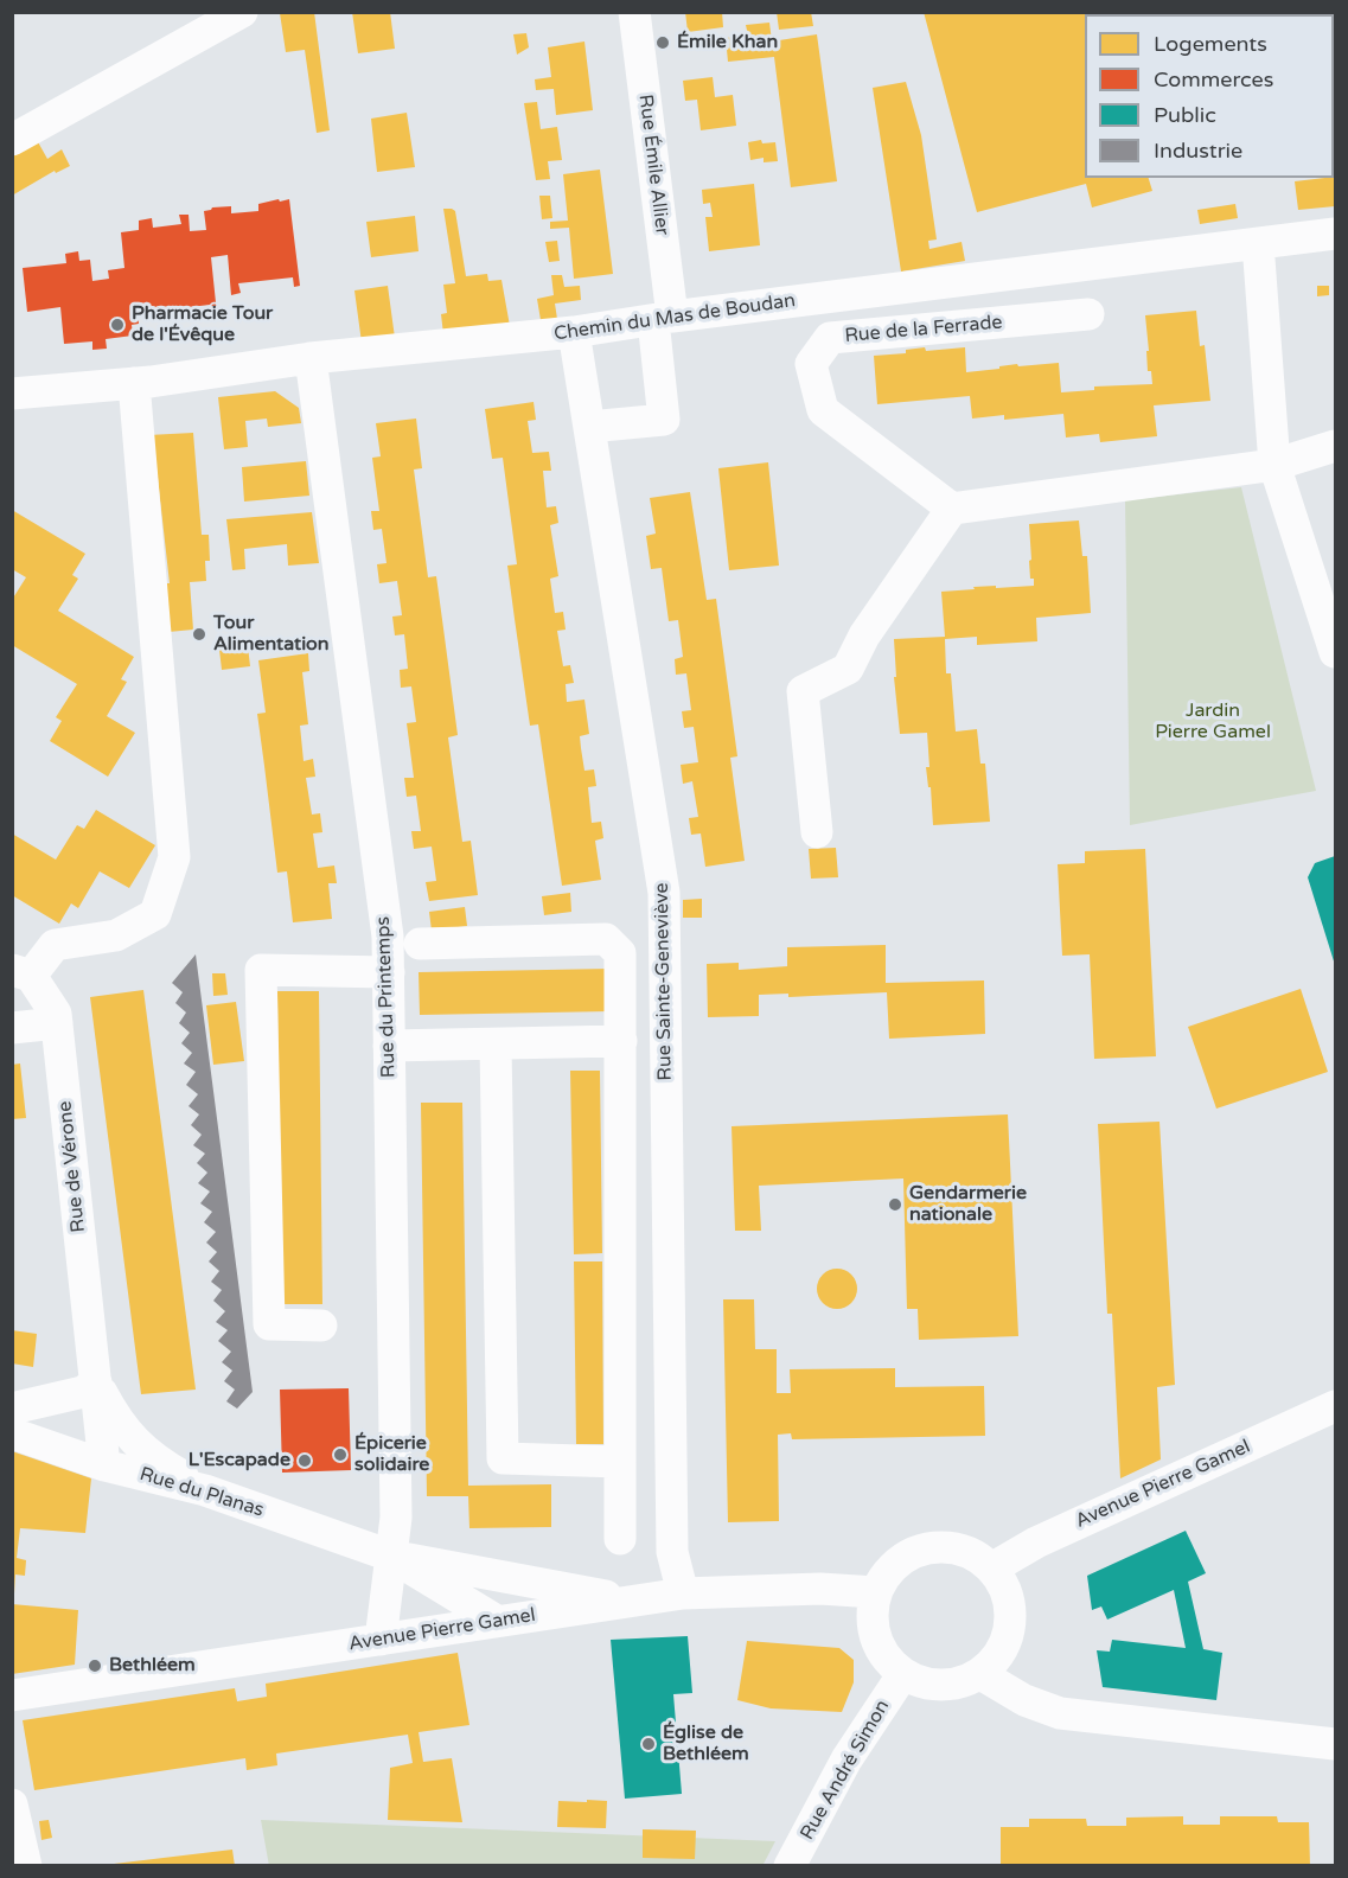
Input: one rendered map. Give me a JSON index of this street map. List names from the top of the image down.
{
  "streets": {
    "street": [
      "Rue Émile Allier",
      "Chemin du Mas de Boudan",
      "Rue de la Ferrade",
      "Rue Sainte-Geneviève",
      "Rue du Printemps",
      "Rue de Vérone",
      "Avenue Pierre Gamel",
      "Rue du Planas",
      "Rue André Simon"
    ]
  },
  "crossings": [
    ["Rue Émile Allier", "Chemin du Mas de Boudan"],
    ["Rue Émile Allier", "Rue Sainte-Geneviève"],
    ["Chemin du Mas de Boudan", "Rue Sainte-Geneviève"],
    ["Chemin du Mas de Boudan", "Rue du Printemps"],
    ["Rue Sainte-Geneviève", "Avenue Pierre Gamel"],
    ["Rue du Printemps", "Avenue Pierre Gamel"],
    ["Rue du Printemps", "Rue du Planas"],
    ["Rue de Vérone", "Rue du Planas"],
    ["Avenue Pierre Gamel", "Rue du Planas"],
    ["Avenue Pierre Gamel", "Rue André Simon"]
  ],
  "parks": ["Jardin Pierre Gamel"],
  "places": [
    "Émile Khan",
    "Pharmacie Tour de l'Évêque",
    "Tour Alimentation",
    "Gendarmerie nationale",
    "Épicerie solidaire",
    "L'Escapade",
    "Bethléem",
    "Église de Bethléem"
  ],
  "legend": [
    "Logements",
    "Commerces",
    "Public",
    "Industrie"
  ]
}
